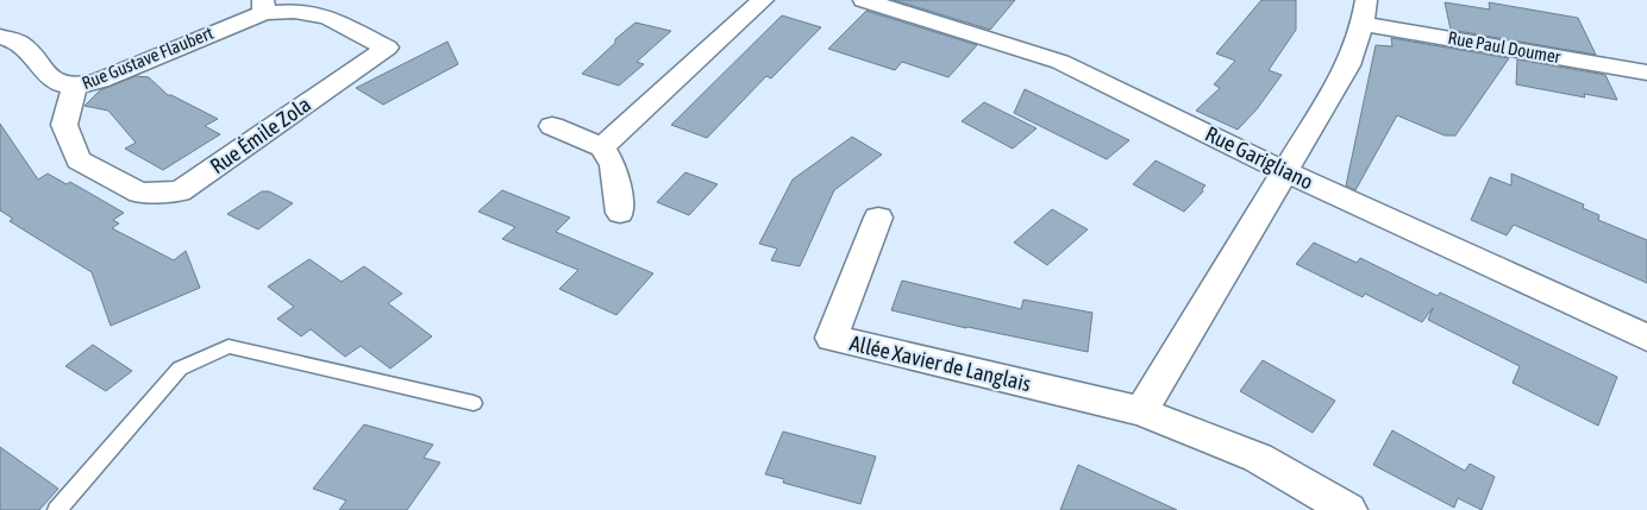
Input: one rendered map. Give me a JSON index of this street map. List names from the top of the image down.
{
  "streets": {
    "street": [
      "Rue Paul Doumer",
      "Rue Gustave Flaubert",
      "Rue Émile Zola",
      "Rue Garigliano",
      "Allée Xavier de Langlais"
    ]
  },
  "crossings": [
    ["Rue Gustave Flaubert", "Rue Émile Zola"]
  ]
}
